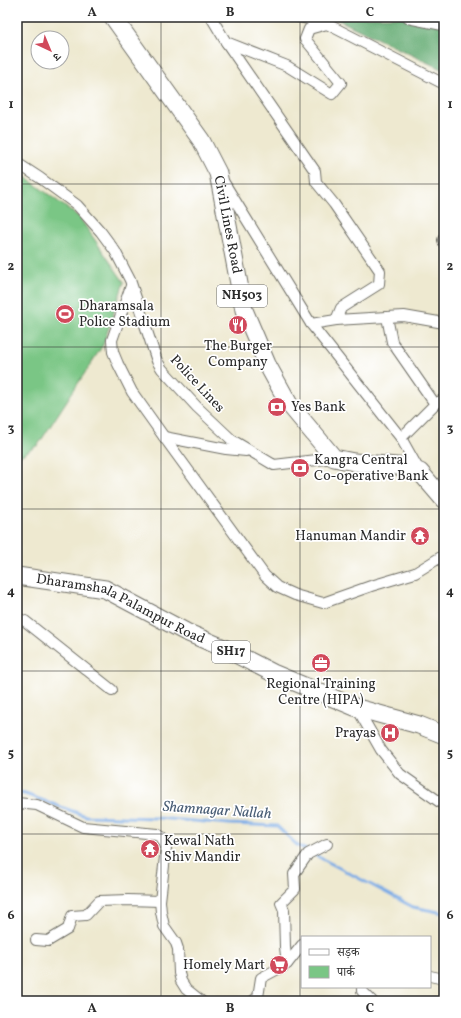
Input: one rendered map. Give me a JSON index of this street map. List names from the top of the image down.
{
  "streets": {
    "main road": [
      "Civil Lines Road",
      "NH503",
      "Dharamshala Palampur Road",
      "SH17"
    ],
    "street": ["Police Lines"]
  },
  "crossings": [
    ["Civil Lines Road", "Police Lines"]
  ],
  "water": ["Shamnagar Nallah"],
  "places": {
    "sports": ["Dharamsala Police Stadium"],
    "restaurant": ["The Burger Company"],
    "bank": ["Yes Bank", "Kangra Central Co-operative Bank"],
    "temple": ["Hanuman Mandir", "Kewal Nath Shiv Mandir"],
    "office": ["Regional Training Centre (HIPA)"],
    "hospital": ["Prayas"],
    "supermarket": ["Homely Mart"]
  },
  "legend": ["सड़क", "पार्क"],
  "north": "bottom right",
  "grid": {
    "columns": ["A", "B", "C"],
    "rows": [
      "1",
      "2",
      "3",
      "4",
      "5",
      "6"
    ]
  }
}
